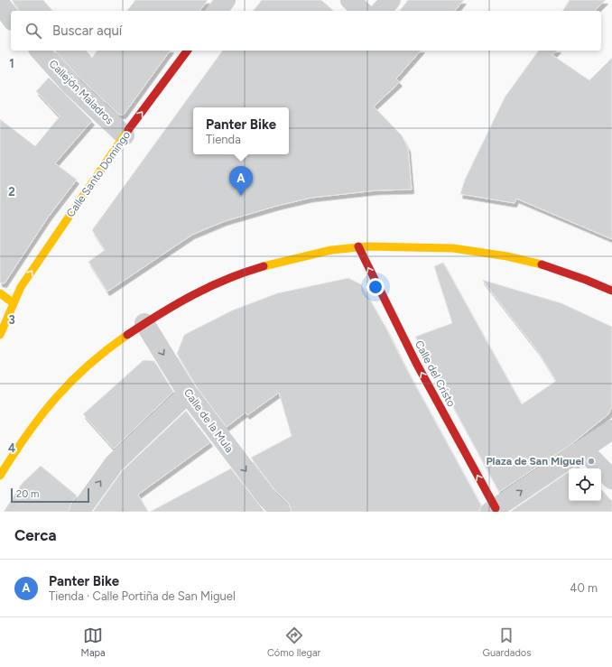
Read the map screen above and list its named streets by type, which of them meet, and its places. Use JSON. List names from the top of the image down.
{
  "streets": {
    "main road": ["Calle Santo Domingo", "Calle del Cristo"],
    "street": ["Callejón Maladros", "Calle de la Mula"]
  },
  "crossings": [
    ["Callejón Maladros", "Calle Santo Domingo"]
  ],
  "one_way": ["Calle Santo Domingo", "Calle del Cristo", "Calle de la Mula"],
  "places": ["Plaza de San Miguel"],
  "scale_bar": "20 m",
  "page": {
    "search": "Buscar aquí",
    "popup": ["Panter Bike", "Tienda"],
    "pins": "A",
    "scale": "20 m",
    "heading": "Cerca",
    "list": [
      {
        "mark": "A",
        "name": "Panter Bike",
        "note": "Tienda · Calle Portiña de San Miguel",
        "value": "40 m"
      }
    ],
    "nav": ["Mapa", "Cómo llegar", "Guardados"]
  },
  "grid": {
    "rows": [
      "1",
      "2",
      "3",
      "4"
    ]
  }
}
